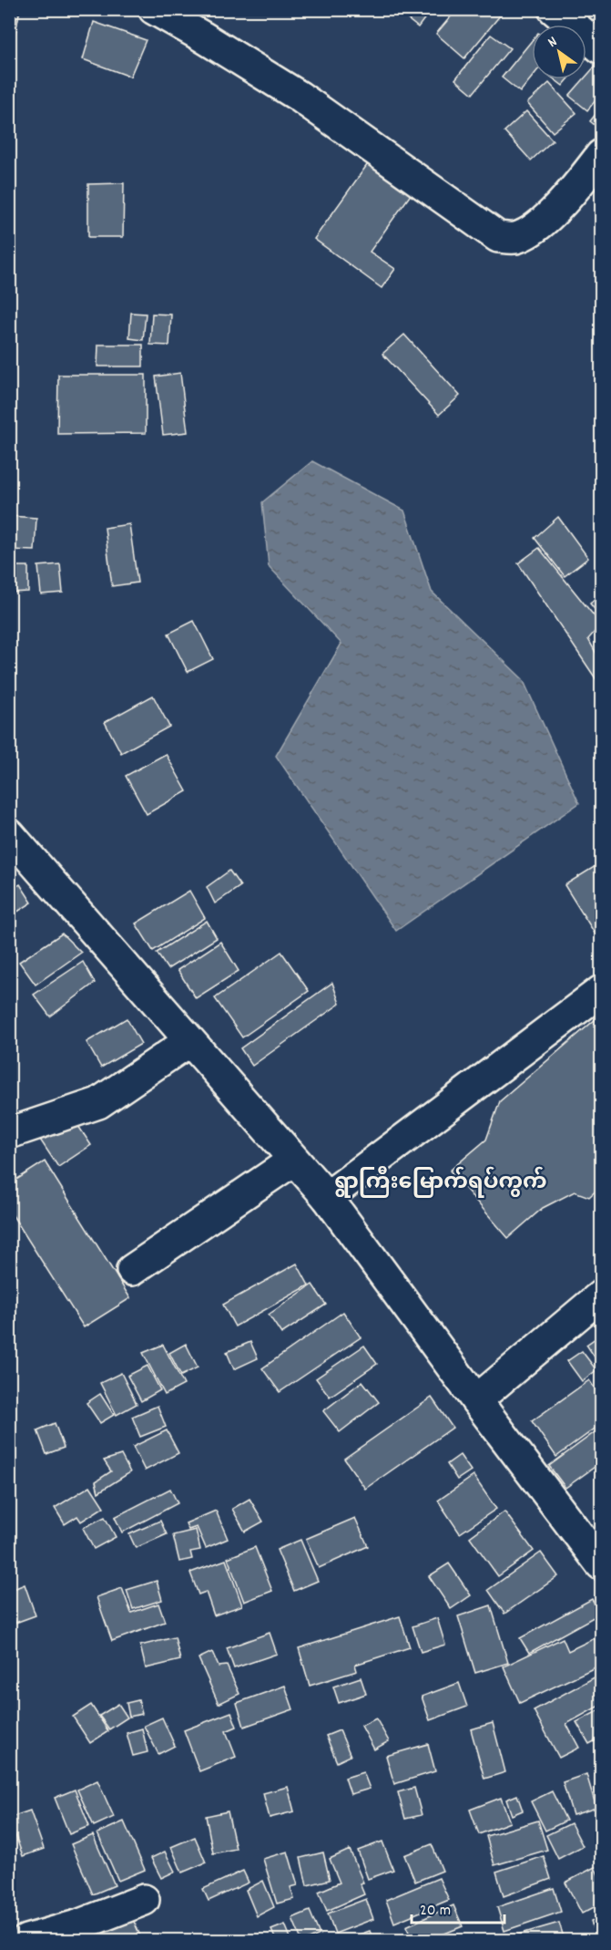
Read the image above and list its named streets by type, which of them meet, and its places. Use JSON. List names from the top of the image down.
{
  "districts": ["ရွာကြီးမြောက်ရပ်ကွက်"],
  "scale_bar": "20 m",
  "north": "top left"
}
